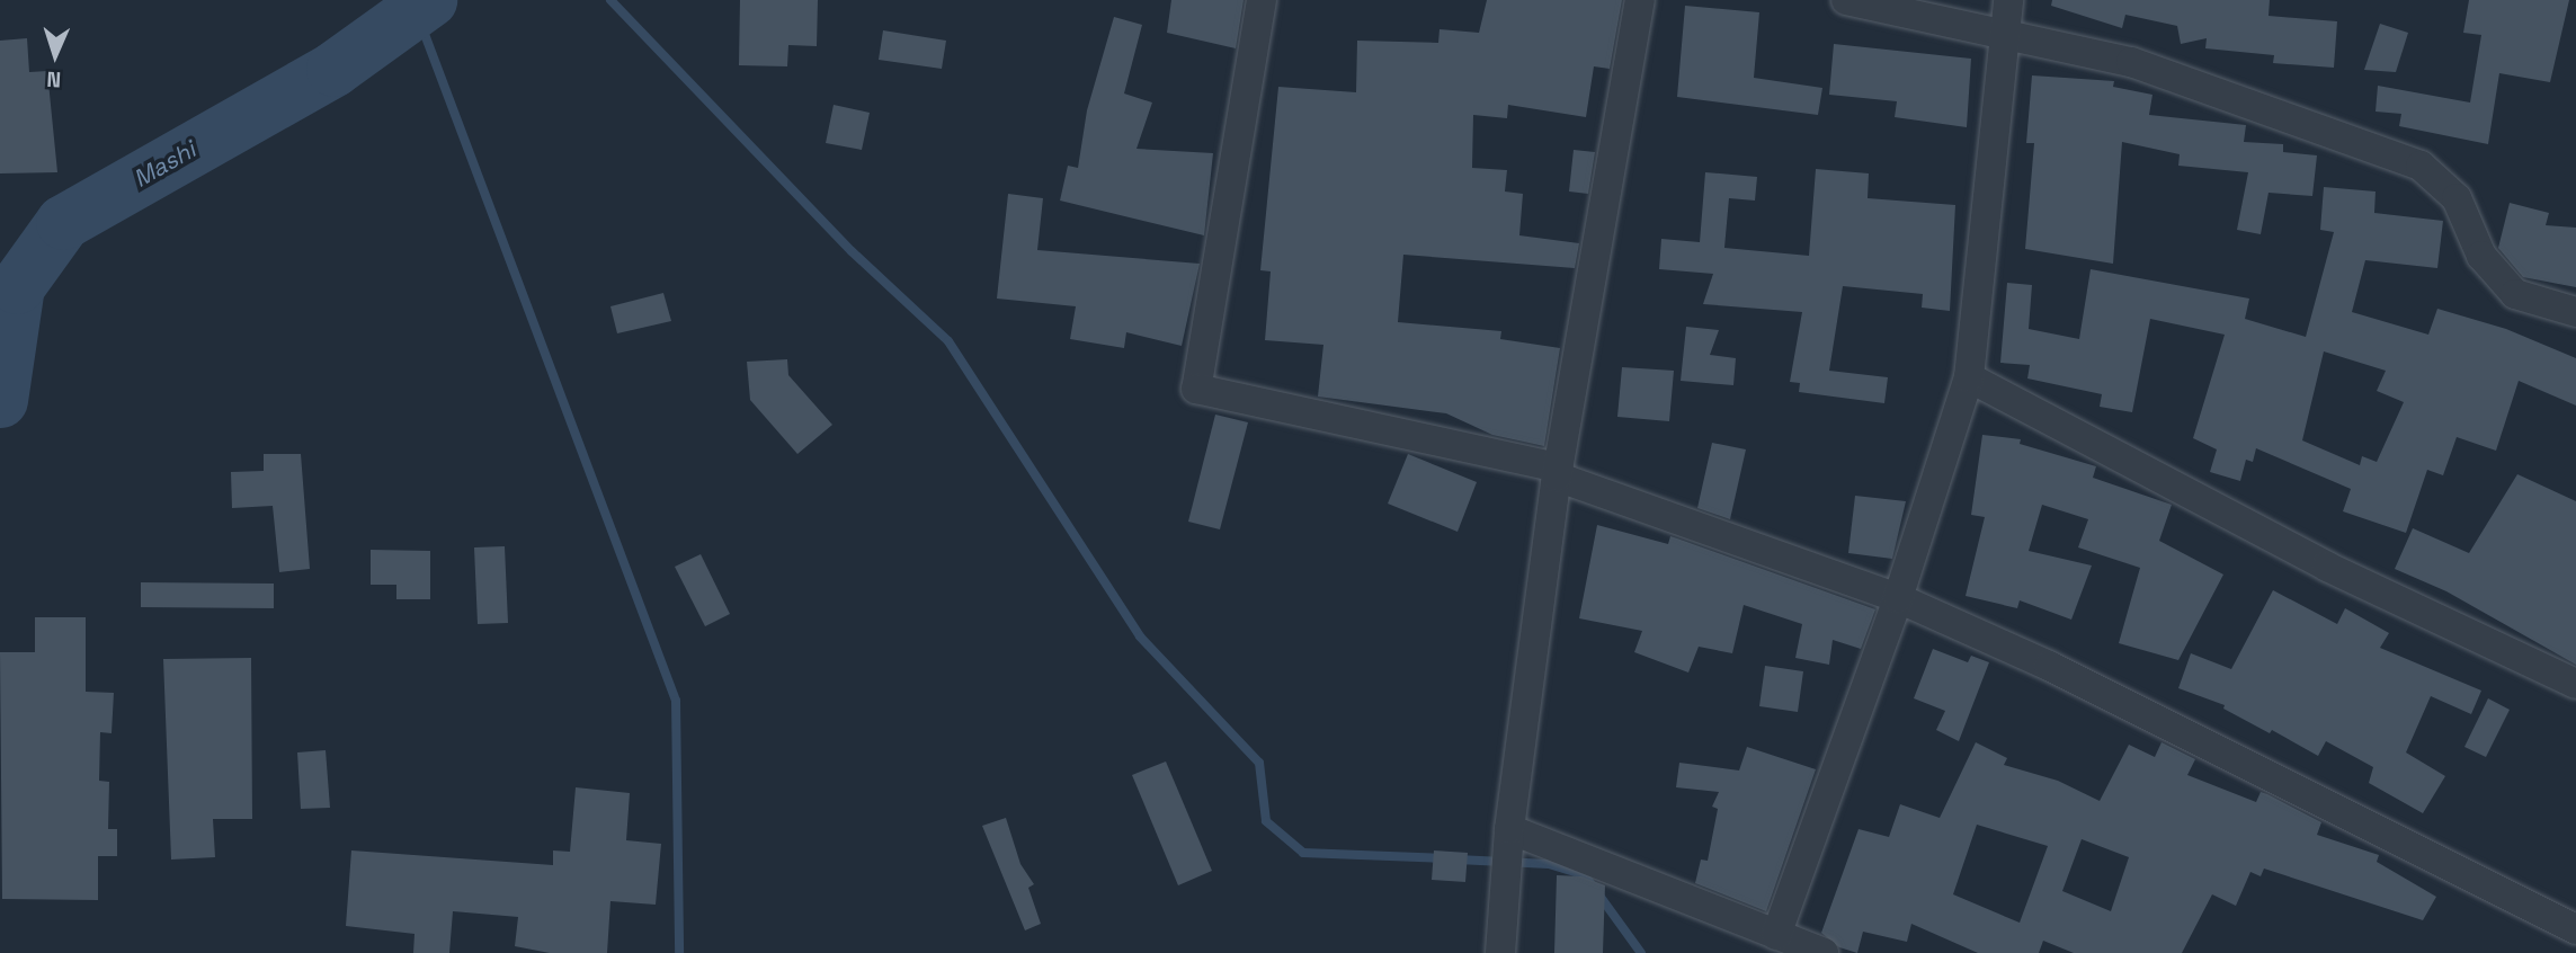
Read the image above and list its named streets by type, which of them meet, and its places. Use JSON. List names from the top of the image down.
{
  "water": ["Mashi"],
  "north": "bottom"
}
